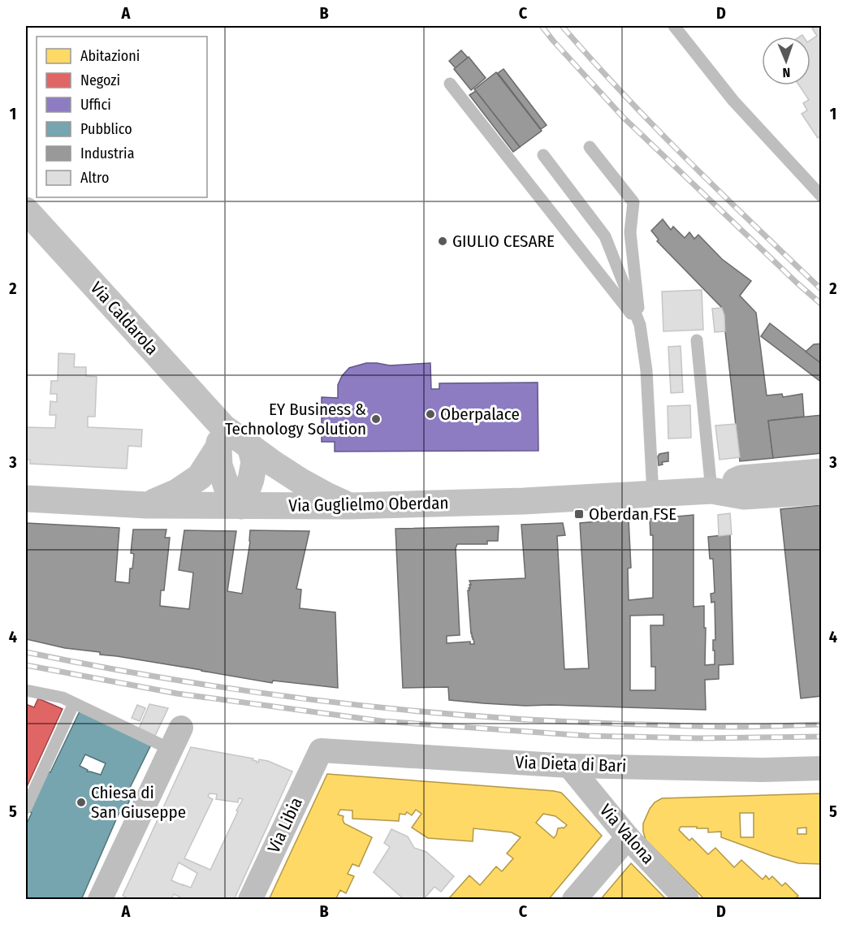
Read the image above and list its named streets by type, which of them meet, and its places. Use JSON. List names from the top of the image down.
{
  "streets": {
    "main road": ["Via Caldarola", "Via Guglielmo Oberdan"],
    "street": ["Via Dieta di Bari", "Via Libia", "Via Valona"]
  },
  "crossings": [
    ["Via Caldarola", "Via Guglielmo Oberdan"],
    ["Via Dieta di Bari", "Via Libia"],
    ["Via Dieta di Bari", "Via Valona"]
  ],
  "places": {
    "other": [
      "GIULIO CESARE",
      "Oberpalace",
      "EY Business & Technology Solution",
      "Chiesa di San Giuseppe"
    ],
    "transit": ["Oberdan FSE"]
  },
  "legend": [
    "Abitazioni",
    "Negozi",
    "Uffici",
    "Pubblico",
    "Industria",
    "Altro"
  ],
  "north": "bottom",
  "grid": {
    "columns": [
      "A",
      "B",
      "C",
      "D"
    ],
    "rows": [
      "1",
      "2",
      "3",
      "4",
      "5"
    ]
  }
}
